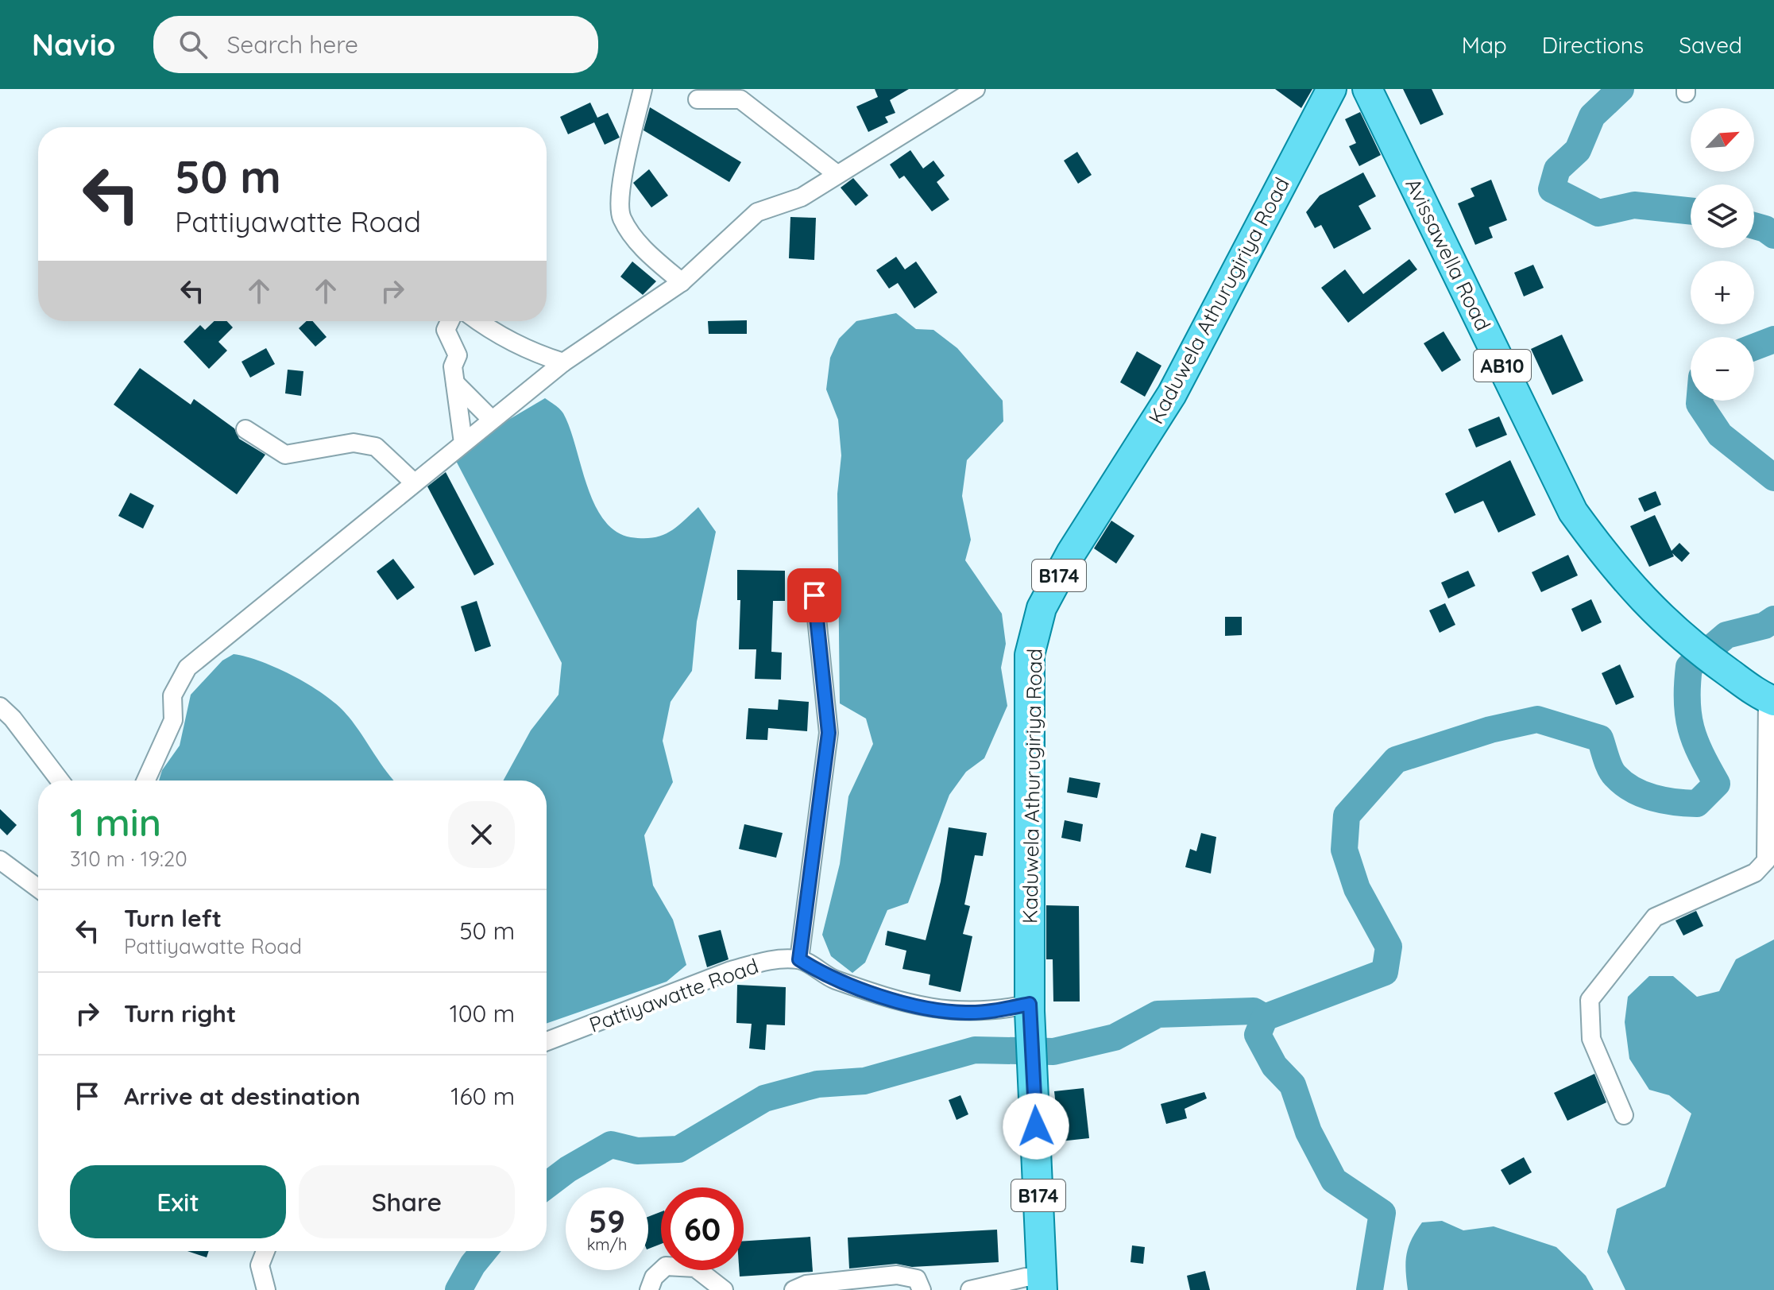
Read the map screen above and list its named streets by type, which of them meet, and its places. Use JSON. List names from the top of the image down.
{
  "streets": {
    "main road": [
      "Avissawella Road",
      "Kaduwela Athurugiriya Road",
      "AB10",
      "B174"
    ],
    "street": ["Pattiyawatte Road"]
  },
  "north": "top right",
  "page": {
    "header": "Navio",
    "search": "Search here",
    "nav": ["Map", "Directions", "Saved"],
    "map_buttons": ["+", "−"],
    "turn": ["50 m", "Pattiyawatte Road"],
    "heading": ["1 min", "310 m · 19:20"],
    "list": [
      {
        "name": "Turn left",
        "note": "Pattiyawatte Road",
        "value": "50 m"
      },
      {
        "name": "Turn right",
        "value": "100 m"
      },
      {
        "name": "Arrive at destination",
        "value": "160 m"
      }
    ],
    "buttons": ["Exit", "Share"],
    "speed": "59 km/h",
    "limit": "60"
  }
}
